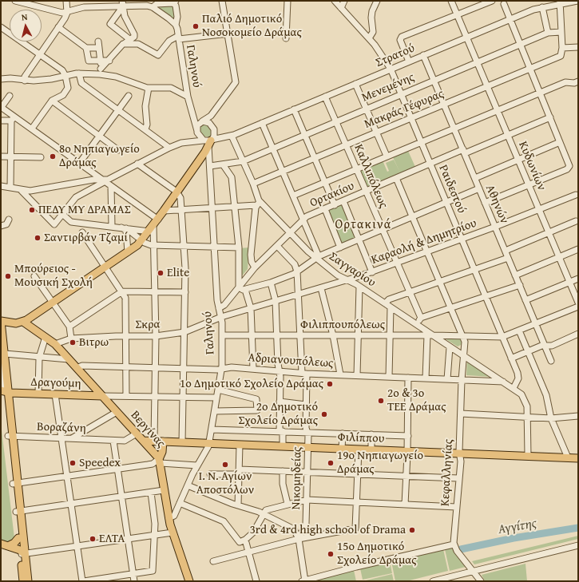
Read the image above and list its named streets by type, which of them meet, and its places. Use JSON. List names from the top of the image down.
{
  "streets": {
    "main road": ["Δραγούμη", "Βεργίνας", "Φιλίππου"],
    "street": [
      "Στρατού",
      "Γαληνού",
      "Μενεμένης",
      "Μακράς Γέφυρας",
      "Κυδωνίων",
      "Καλλιπόλεως",
      "Ραιδεστού",
      "Ορτακίου",
      "Αθηνών",
      "Καραολή & Δημητρίου",
      "Σαγγαρίου",
      "Σκρα",
      "Φιλιππουπόλεως",
      "Αδριανουπόλεως",
      "Βοραζάνη",
      "Κεφαλληνίας",
      "Νικομηδείας"
    ]
  },
  "crossings": [
    ["Στρατού", "Γαληνού"],
    ["Στρατού", "Κυδωνίων"],
    ["Στρατού", "Καλλιπόλεως"],
    ["Στρατού", "Ραιδεστού"],
    ["Στρατού", "Αθηνών"],
    ["Στρατού", "Σαγγαρίου"],
    ["Γαληνού", "Μενεμένης"],
    ["Γαληνού", "Ορτακίου"],
    ["Γαληνού", "Καραολή & Δημητρίου"],
    ["Γαληνού", "Σκρα"],
    ["Γαληνού", "Φιλιππουπόλεως"],
    ["Γαληνού", "Αδριανουπόλεως"],
    ["Γαληνού", "Βεργίνας"],
    ["Γαληνού", "Φιλίππου"],
    ["Μενεμένης", "Κυδωνίων"],
    ["Μενεμένης", "Καλλιπόλεως"],
    ["Μενεμένης", "Ραιδεστού"],
    ["Μενεμένης", "Αθηνών"],
    ["Μενεμένης", "Σαγγαρίου"],
    ["Μακράς Γέφυρας", "Κυδωνίων"],
    ["Μακράς Γέφυρας", "Καλλιπόλεως"],
    ["Μακράς Γέφυρας", "Ραιδεστού"],
    ["Μακράς Γέφυρας", "Αθηνών"],
    ["Μακράς Γέφυρας", "Σαγγαρίου"],
    ["Κυδωνίων", "Ορτακίου"],
    ["Κυδωνίων", "Καραολή & Δημητρίου"],
    ["Καλλιπόλεως", "Ορτακίου"],
    ["Καλλιπόλεως", "Καραολή & Δημητρίου"],
    ["Ραιδεστού", "Ορτακίου"],
    ["Ραιδεστού", "Καραολή & Δημητρίου"],
    ["Ραιδεστού", "Σαγγαρίου"],
    ["Ραιδεστού", "Φιλιππουπόλεως"],
    ["Ορτακίου", "Αθηνών"],
    ["Ορτακίου", "Σαγγαρίου"],
    ["Ορτακίου", "Νικομηδείας"],
    ["Αθηνών", "Καραολή & Δημητρίου"],
    ["Καραολή & Δημητρίου", "Σαγγαρίου"],
    ["Καραολή & Δημητρίου", "Σκρα"],
    ["Καραολή & Δημητρίου", "Νικομηδείας"],
    ["Σαγγαρίου", "Φιλιππουπόλεως"],
    ["Σαγγαρίου", "Αδριανουπόλεως"],
    ["Σαγγαρίου", "Φιλίππου"],
    ["Σαγγαρίου", "Κεφαλληνίας"],
    ["Σκρα", "Βεργίνας"],
    ["Φιλιππουπόλεως", "Κεφαλληνίας"],
    ["Φιλιππουπόλεως", "Νικομηδείας"],
    ["Αδριανουπόλεως", "Βεργίνας"],
    ["Αδριανουπόλεως", "Κεφαλληνίας"],
    ["Αδριανουπόλεως", "Νικομηδείας"],
    ["Δραγούμη", "Βεργίνας"],
    ["Βοραζάνη", "Βεργίνας"],
    ["Βεργίνας", "Φιλίππου"],
    ["Φιλίππου", "Κεφαλληνίας"],
    ["Φιλίππου", "Νικομηδείας"]
  ],
  "districts": ["Ορτακινά"],
  "water": ["Αγγίτης"],
  "places": [
    "Παλιό Δημοτικό Νοσοκομείο Δράμας",
    "8ο Νηπιαγωγείο Δράμας",
    "ΠΕΔΥ ΜΥ ΔΡΑΜΑΣ",
    "Σαντιρβάν Τζαμί",
    "Elite",
    "Μπούρειος - Μουσική Σχολή",
    "Βιτρω",
    "1ο Δημοτικό Σχολείο Δράμας",
    "2ο & 3ο ΤΕΕ Δράμας",
    "2ο Δημοτικό Σχολείο Δράμας",
    "Speedex",
    "19ο Νηπιαγωγείο Δράμας",
    "Ι. Ν. Αγίων Αποστόλων",
    "3rd & 4rd high school of Drama",
    "ΕΛΤΑ",
    "15ο Δημοτικό Σχολείο Δράμας"
  ],
  "north": "top"
}
